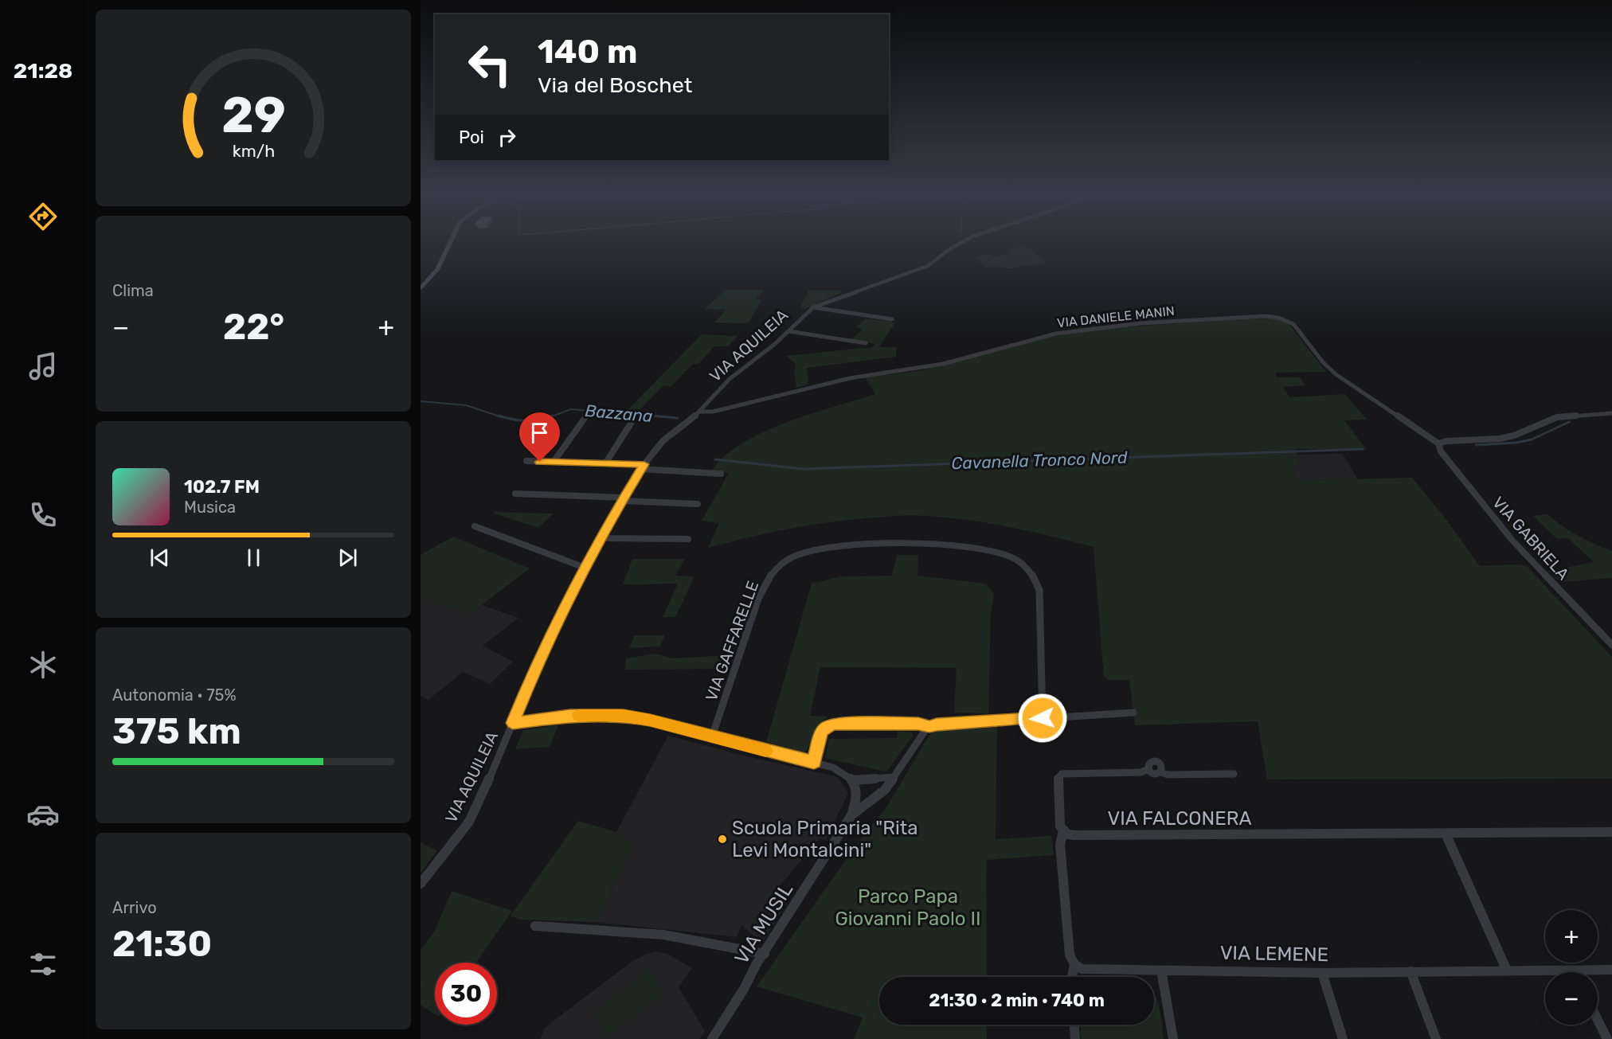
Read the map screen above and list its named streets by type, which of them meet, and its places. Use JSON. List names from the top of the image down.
{
  "streets": {
    "street": [
      "VIA DANIELE MANIN",
      "VIA AQUILEIA",
      "VIA GABRIELA",
      "VIA GAFFARELLE",
      "VIA FALCONERA",
      "VIA MUSIL",
      "VIA LEMENE"
    ]
  },
  "crossings": [
    ["VIA DANIELE MANIN", "VIA AQUILEIA"],
    ["VIA DANIELE MANIN", "VIA GABRIELA"]
  ],
  "water": ["Bazzana", "Cavanella Tronco Nord"],
  "parks": ["Parco Papa Giovanni Paolo II"],
  "places": ["Scuola Primaria \"Rita Levi Montalcini\""],
  "page": {
    "tabs": "21:28",
    "turn": ["140 m", "Via del Boschet"],
    "then": "Poi",
    "tile": [
      "Clima",
      ["Autonomia · 75%", "375 km"],
      ["Arrivo", "21:30"]
    ],
    "heat": ["−", "22°", "+"],
    "song": ["102.7 FM", "Musica"],
    "map_buttons": ["+", "−"],
    "limit": "30",
    "trip": "21:30 · 2 min · 740 m",
    "gauge": ["29", "km/h"]
  }
}
